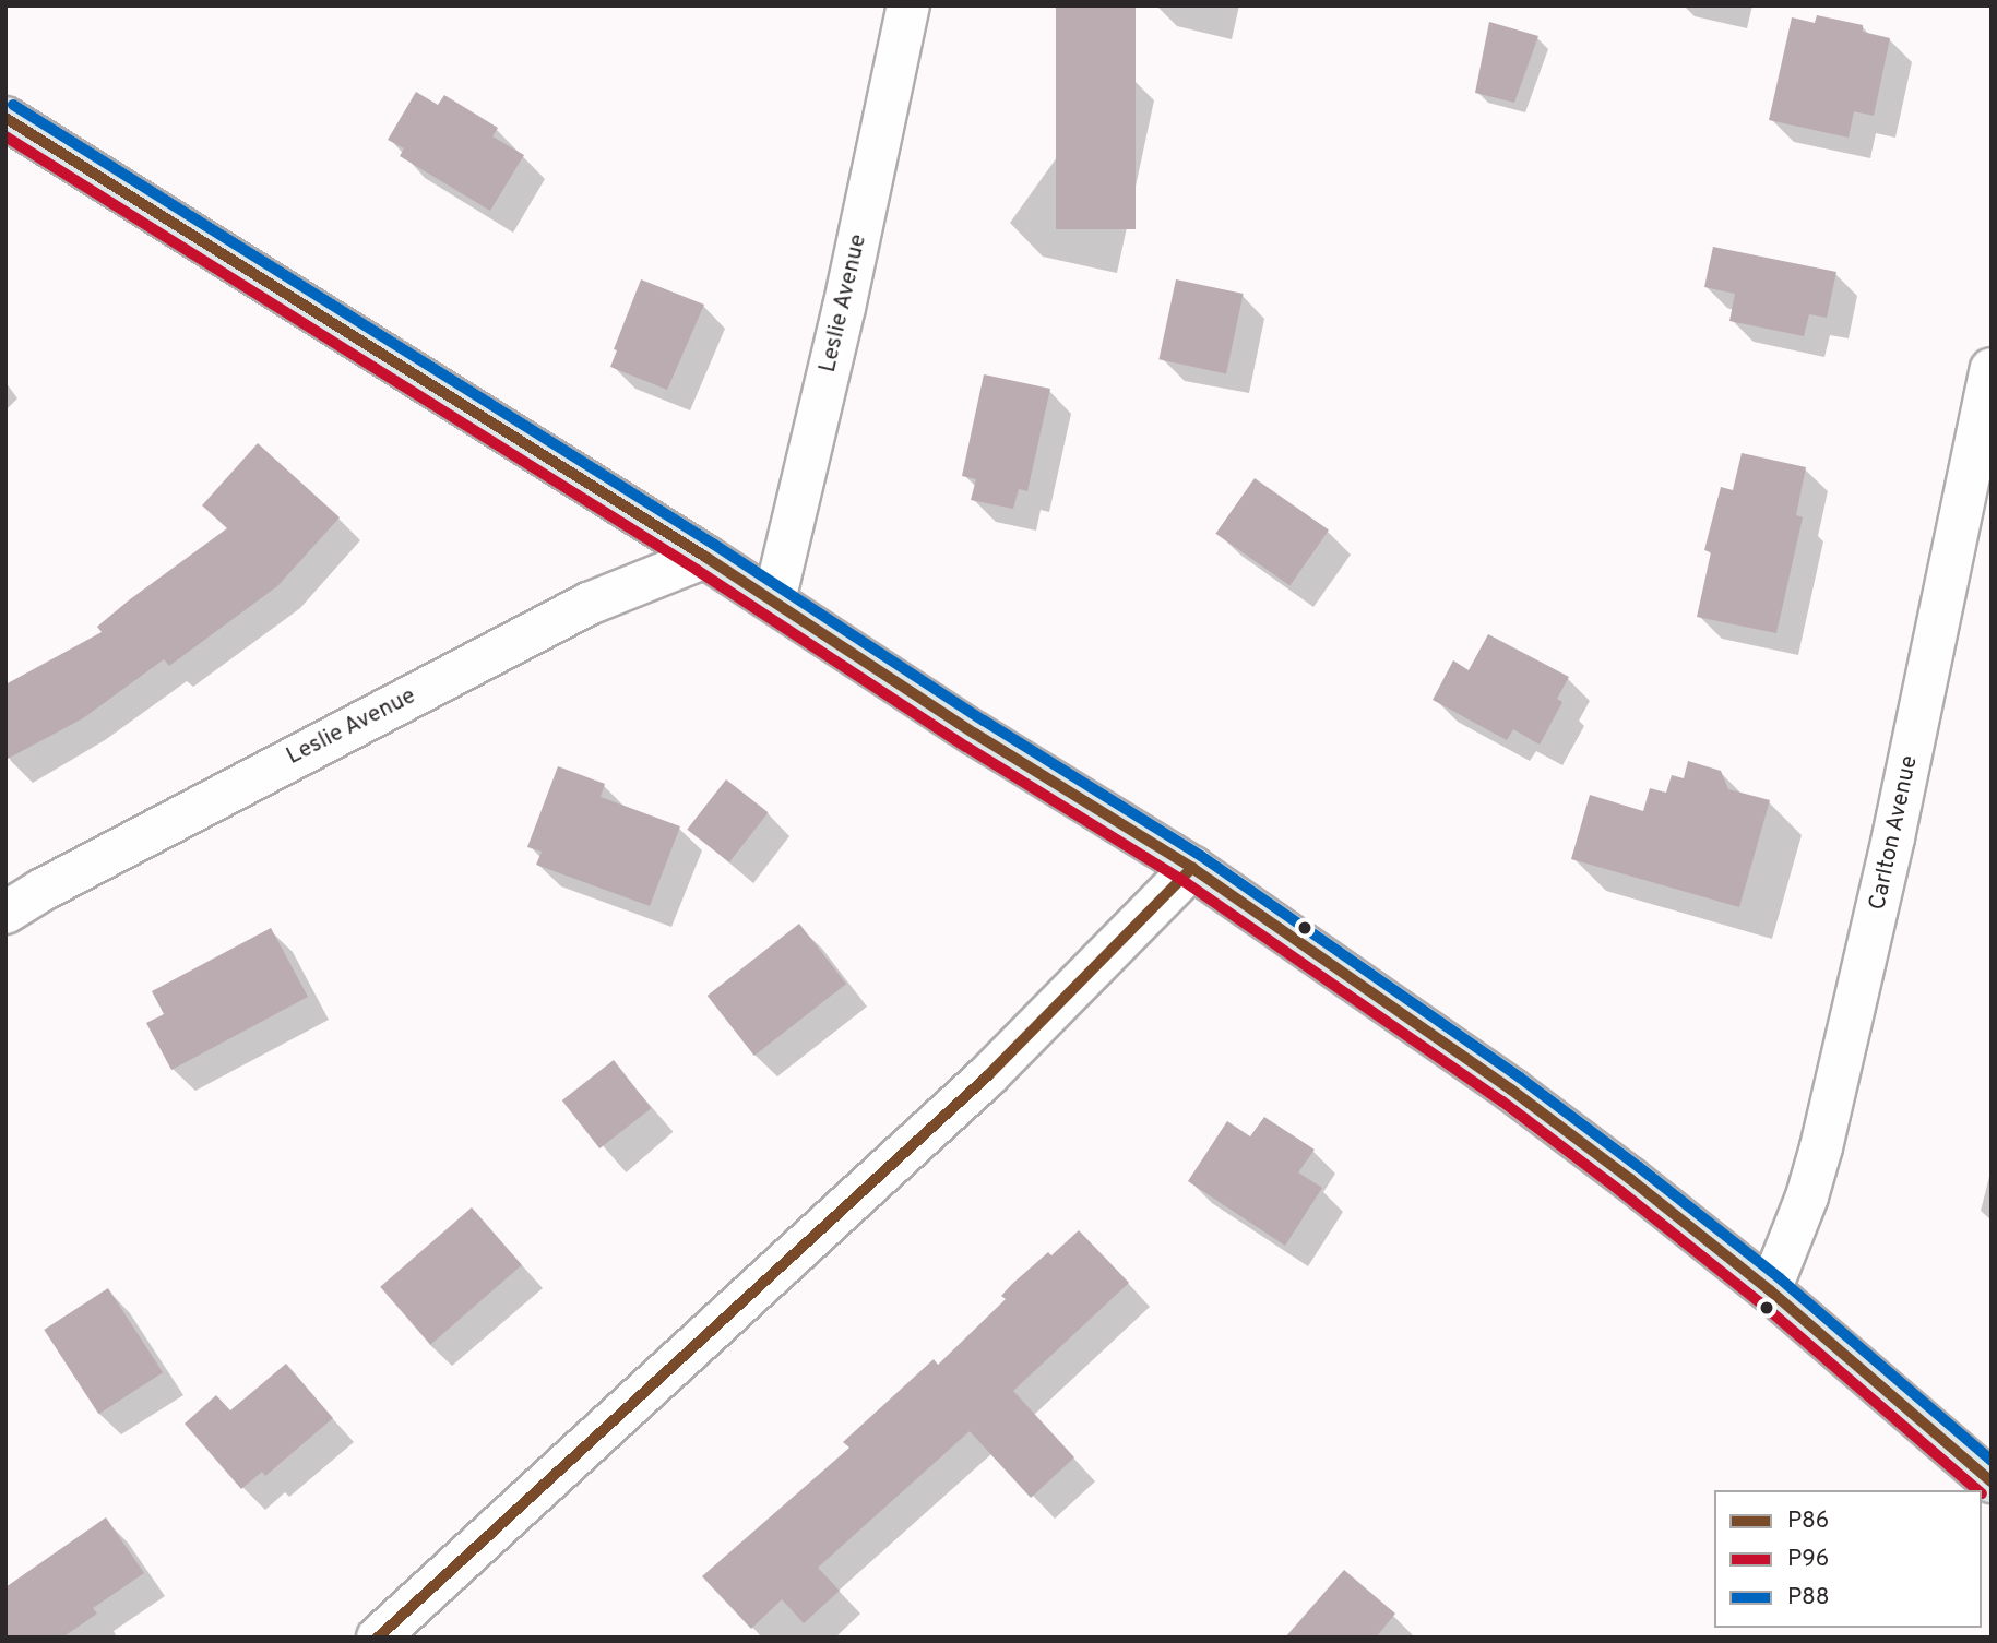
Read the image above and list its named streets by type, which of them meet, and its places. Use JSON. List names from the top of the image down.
{
  "streets": {
    "street": ["Leslie Avenue", "Carlton Avenue"]
  },
  "lines": ["transit line P88", "transit line P86", "transit line P96"],
  "legend": ["P86", "P96", "P88"]
}
